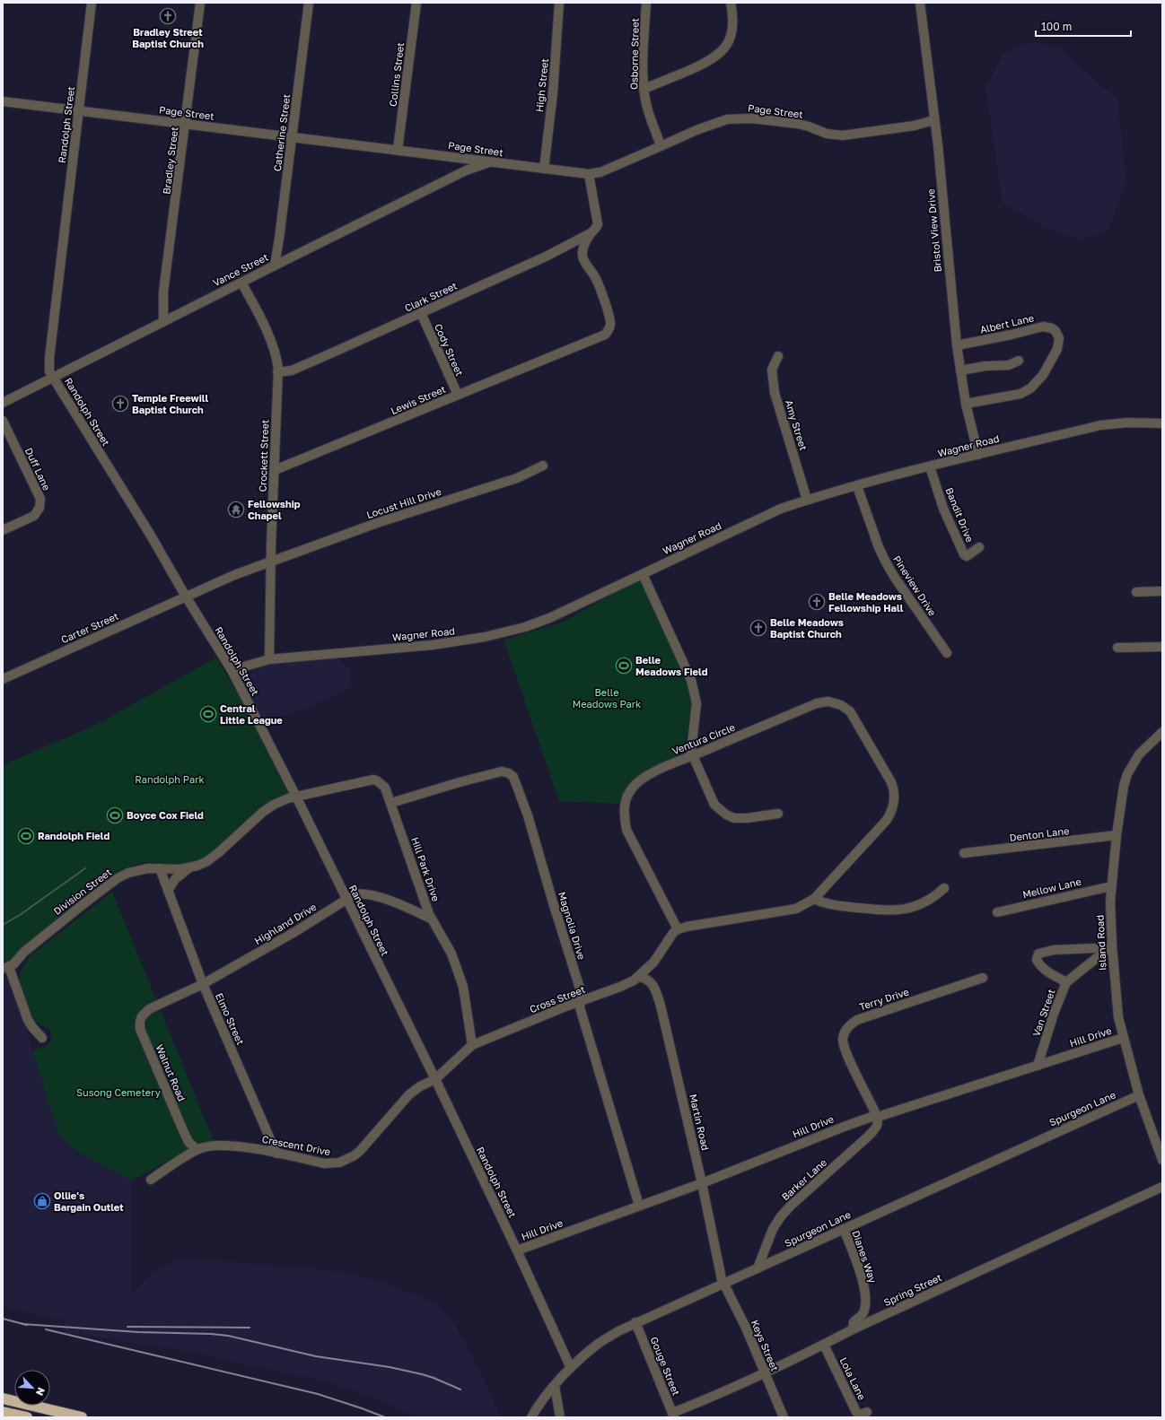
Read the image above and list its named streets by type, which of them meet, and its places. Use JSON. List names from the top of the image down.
{
  "streets": {
    "street": [
      "Osborne Street",
      "Collins Street",
      "High Street",
      "Page Street",
      "Randolph Street",
      "Catherine Street",
      "Bradley Street",
      "Bristol View Drive",
      "Vance Street",
      "Clark Street",
      "Albert Lane",
      "Cody Street",
      "Lewis Street",
      "Amy Street",
      "Wagner Road",
      "Crockett Street",
      "Duff Lane",
      "Locust Hill Drive",
      "Bandit Drive",
      "Pineview Drive",
      "Carter Street",
      "Ventura Circle",
      "Denton Lane",
      "Hill Park Drive",
      "Mellow Lane",
      "Division Street",
      "Highland Drive",
      "Magnolia Drive",
      "Island Road",
      "Cross Street",
      "Terry Drive",
      "Van Street",
      "Elmo Street",
      "Hill Drive",
      "Walnut Road",
      "Spurgeon Lane",
      "Martin Road",
      "Crescent Drive",
      "Barker Lane",
      "Dianes Way",
      "Spring Street",
      "Keys Street",
      "Gouge Street",
      "Lola Lane"
    ]
  },
  "crossings": [
    ["Osborne Street", "Page Street"],
    ["Collins Street", "Page Street"],
    ["High Street", "Page Street"],
    ["Page Street", "Randolph Street"],
    ["Page Street", "Catherine Street"],
    ["Page Street", "Bradley Street"],
    ["Page Street", "Bristol View Drive"],
    ["Page Street", "Vance Street"],
    ["Page Street", "Lewis Street"],
    ["Randolph Street", "Vance Street"],
    ["Randolph Street", "Wagner Road"],
    ["Randolph Street", "Locust Hill Drive"],
    ["Randolph Street", "Carter Street"],
    ["Randolph Street", "Hill Park Drive"],
    ["Randolph Street", "Division Street"],
    ["Randolph Street", "Highland Drive"],
    ["Randolph Street", "Cross Street"],
    ["Randolph Street", "Hill Drive"],
    ["Randolph Street", "Spurgeon Lane"],
    ["Randolph Street", "Crescent Drive"],
    ["Catherine Street", "Vance Street"],
    ["Bradley Street", "Vance Street"],
    ["Bristol View Drive", "Albert Lane"],
    ["Bristol View Drive", "Wagner Road"],
    ["Vance Street", "Crockett Street"],
    ["Clark Street", "Cody Street"],
    ["Clark Street", "Lewis Street"],
    ["Clark Street", "Crockett Street"],
    ["Cody Street", "Lewis Street"],
    ["Lewis Street", "Crockett Street"],
    ["Amy Street", "Wagner Road"],
    ["Wagner Road", "Crockett Street"],
    ["Wagner Road", "Bandit Drive"],
    ["Wagner Road", "Pineview Drive"],
    ["Crockett Street", "Locust Hill Drive"],
    ["Locust Hill Drive", "Carter Street"],
    ["Ventura Circle", "Cross Street"],
    ["Denton Lane", "Island Road"],
    ["Hill Park Drive", "Division Street"],
    ["Hill Park Drive", "Highland Drive"],
    ["Hill Park Drive", "Magnolia Drive"],
    ["Hill Park Drive", "Cross Street"],
    ["Mellow Lane", "Island Road"],
    ["Division Street", "Elmo Street"],
    ["Highland Drive", "Elmo Street"],
    ["Highland Drive", "Walnut Road"],
    ["Magnolia Drive", "Cross Street"],
    ["Magnolia Drive", "Hill Drive"],
    ["Island Road", "Van Street"],
    ["Island Road", "Hill Drive"],
    ["Island Road", "Spurgeon Lane"],
    ["Cross Street", "Martin Road"],
    ["Cross Street", "Crescent Drive"],
    ["Terry Drive", "Hill Drive"],
    ["Terry Drive", "Barker Lane"],
    ["Van Street", "Hill Drive"],
    ["Elmo Street", "Crescent Drive"],
    ["Hill Drive", "Martin Road"],
    ["Hill Drive", "Barker Lane"],
    ["Walnut Road", "Crescent Drive"],
    ["Spurgeon Lane", "Martin Road"],
    ["Spurgeon Lane", "Barker Lane"],
    ["Spurgeon Lane", "Dianes Way"],
    ["Spurgeon Lane", "Keys Street"],
    ["Spurgeon Lane", "Gouge Street"],
    ["Martin Road", "Keys Street"],
    ["Dianes Way", "Spring Street"],
    ["Spring Street", "Keys Street"],
    ["Spring Street", "Gouge Street"],
    ["Spring Street", "Lola Lane"]
  ],
  "parks": ["Belle Meadows Park", "Randolph Park", "Susong Cemetery"],
  "places": {
    "church": [
      "Bradley Street Baptist Church",
      "Temple Freewill Baptist Church",
      "Belle Meadows Fellowship Hall",
      "Belle Meadows Baptist Church"
    ],
    "temple": ["Fellowship Chapel"],
    "sports": [
      "Belle Meadows Field",
      "Central Little League",
      "Boyce Cox Field",
      "Randolph Field"
    ],
    "shop": ["Ollie's Bargain Outlet"]
  },
  "scale_bar": "100 m",
  "north": "bottom right"
}
